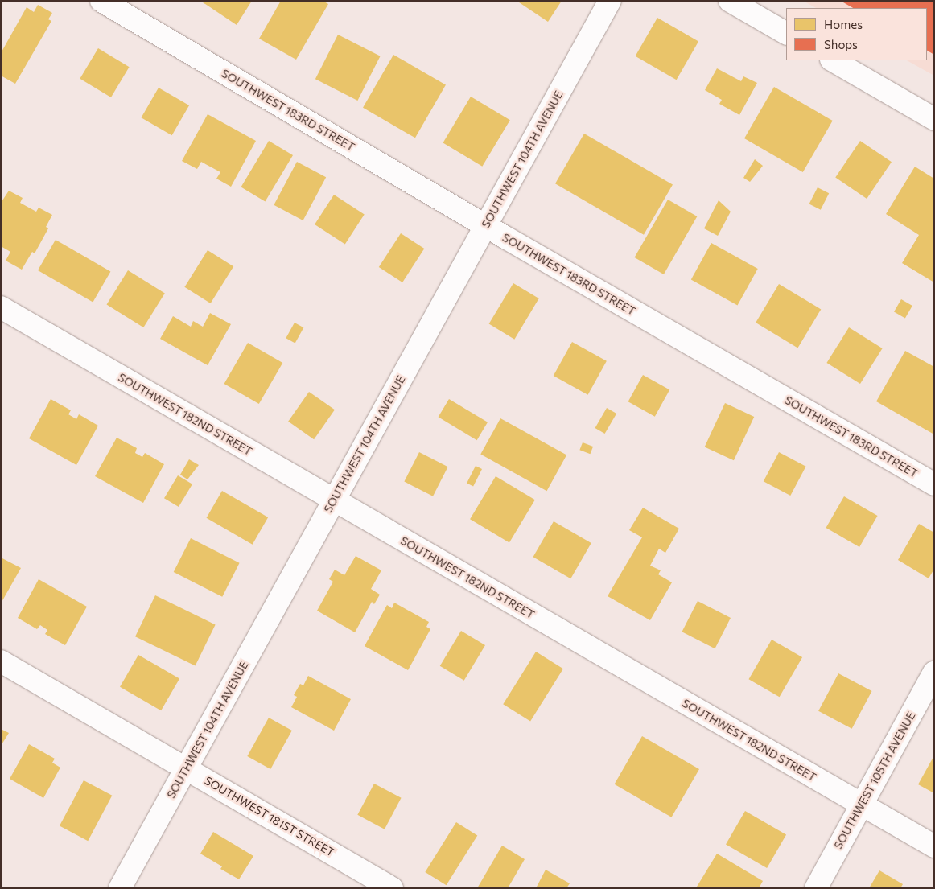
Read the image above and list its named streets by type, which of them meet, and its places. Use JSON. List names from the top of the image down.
{
  "streets": {
    "street": [
      "SOUTHWEST 183RD STREET",
      "SOUTHWEST 104TH AVENUE",
      "SOUTHWEST 182ND STREET",
      "SOUTHWEST 105TH AVENUE",
      "SOUTHWEST 181ST STREET"
    ]
  },
  "crossings": [
    ["SOUTHWEST 183RD STREET", "SOUTHWEST 104TH AVENUE"],
    ["SOUTHWEST 104TH AVENUE", "SOUTHWEST 182ND STREET"],
    ["SOUTHWEST 104TH AVENUE", "SOUTHWEST 181ST STREET"],
    ["SOUTHWEST 182ND STREET", "SOUTHWEST 105TH AVENUE"]
  ],
  "legend": ["Homes", "Shops"]
}
